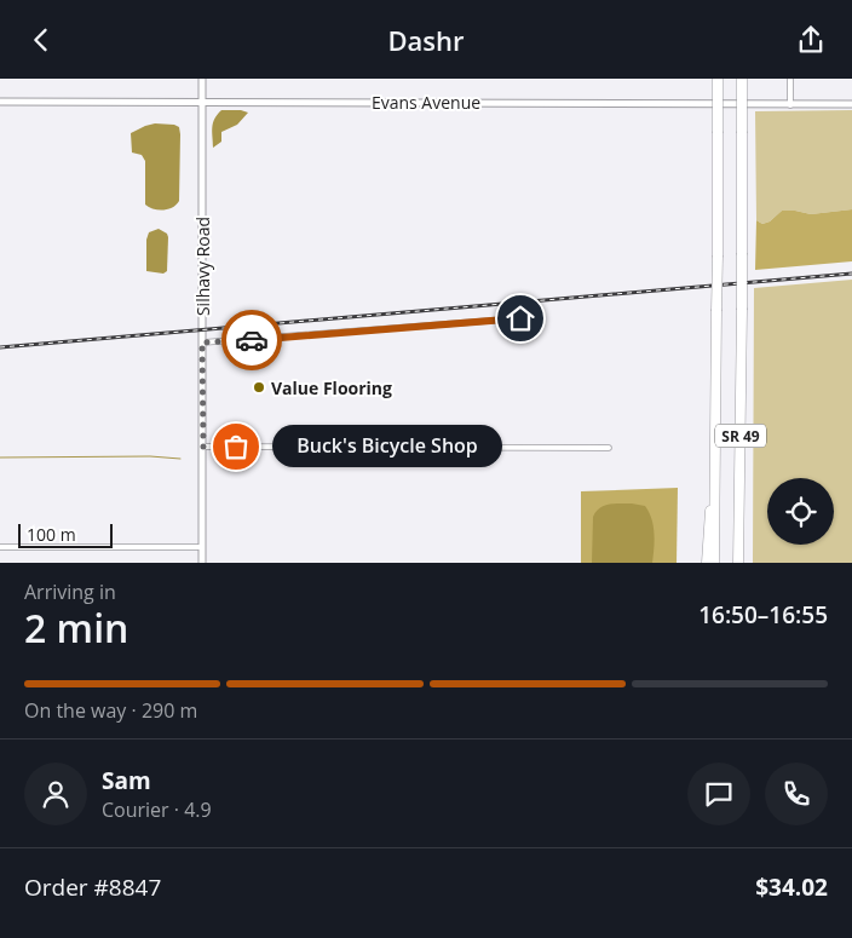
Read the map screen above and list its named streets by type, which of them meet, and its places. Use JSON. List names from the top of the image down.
{
  "streets": {
    "highway": ["SR 49"],
    "street": ["Evans Avenue", "Silhavy Road"]
  },
  "crossings": [
    ["Evans Avenue", "Silhavy Road"]
  ],
  "places": ["Value Flooring", "Buck's Bicycle Shop"],
  "scale_bar": "100 m",
  "page": {
    "header": "Dashr",
    "bubble": "Buck's Bicycle Shop",
    "scale": "100 m",
    "heading": ["2 min", "Arriving in", "16:50–16:55"],
    "panel": [
      "Sam",
      "Courier · 4.9",
      "Order #8847",
      "$34.02"
    ],
    "bar": "On the way · 290 m"
  }
}
